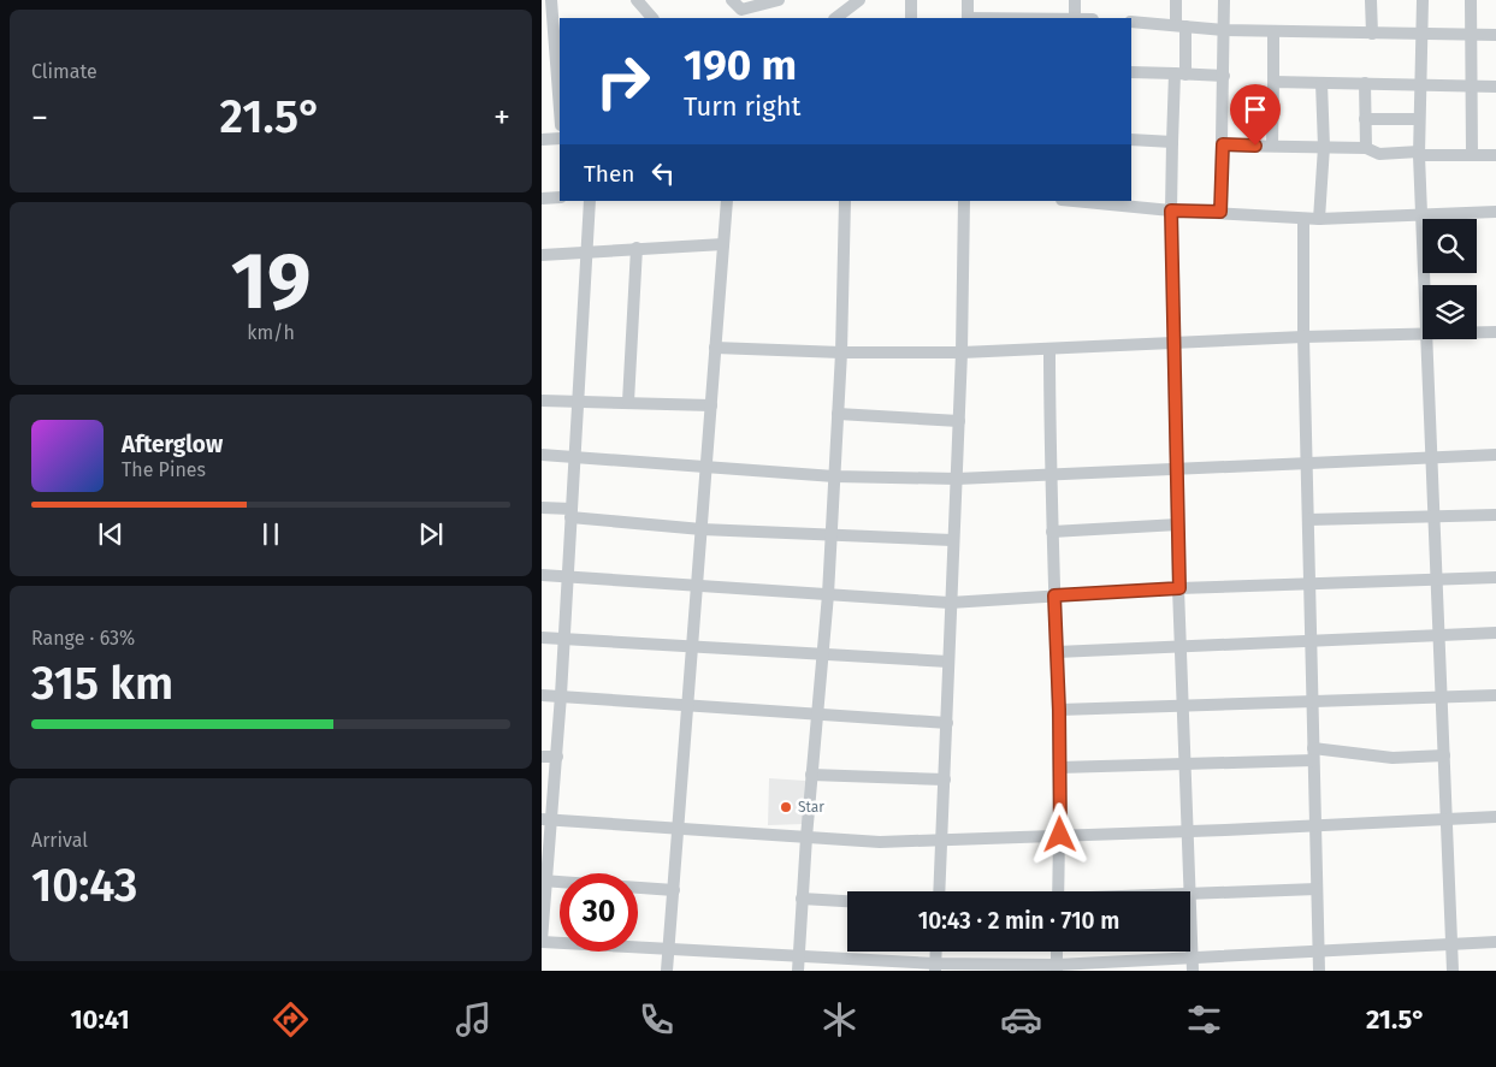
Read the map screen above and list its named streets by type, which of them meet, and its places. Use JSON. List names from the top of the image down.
{
  "places": ["Star"],
  "page": {
    "tile": [
      "Climate",
      ["19", "km/h"],
      ["Range · 63%", "315 km"],
      ["Arrival", "10:43"]
    ],
    "turn": ["190 m", "Turn right"],
    "heat": ["−", "21.5°", "+"],
    "then": "Then",
    "song": ["Afterglow", "The Pines"],
    "limit": "30",
    "trip": "10:43 · 2 min · 710 m",
    "tabs": ["10:41", "21.5°"]
  }
}
